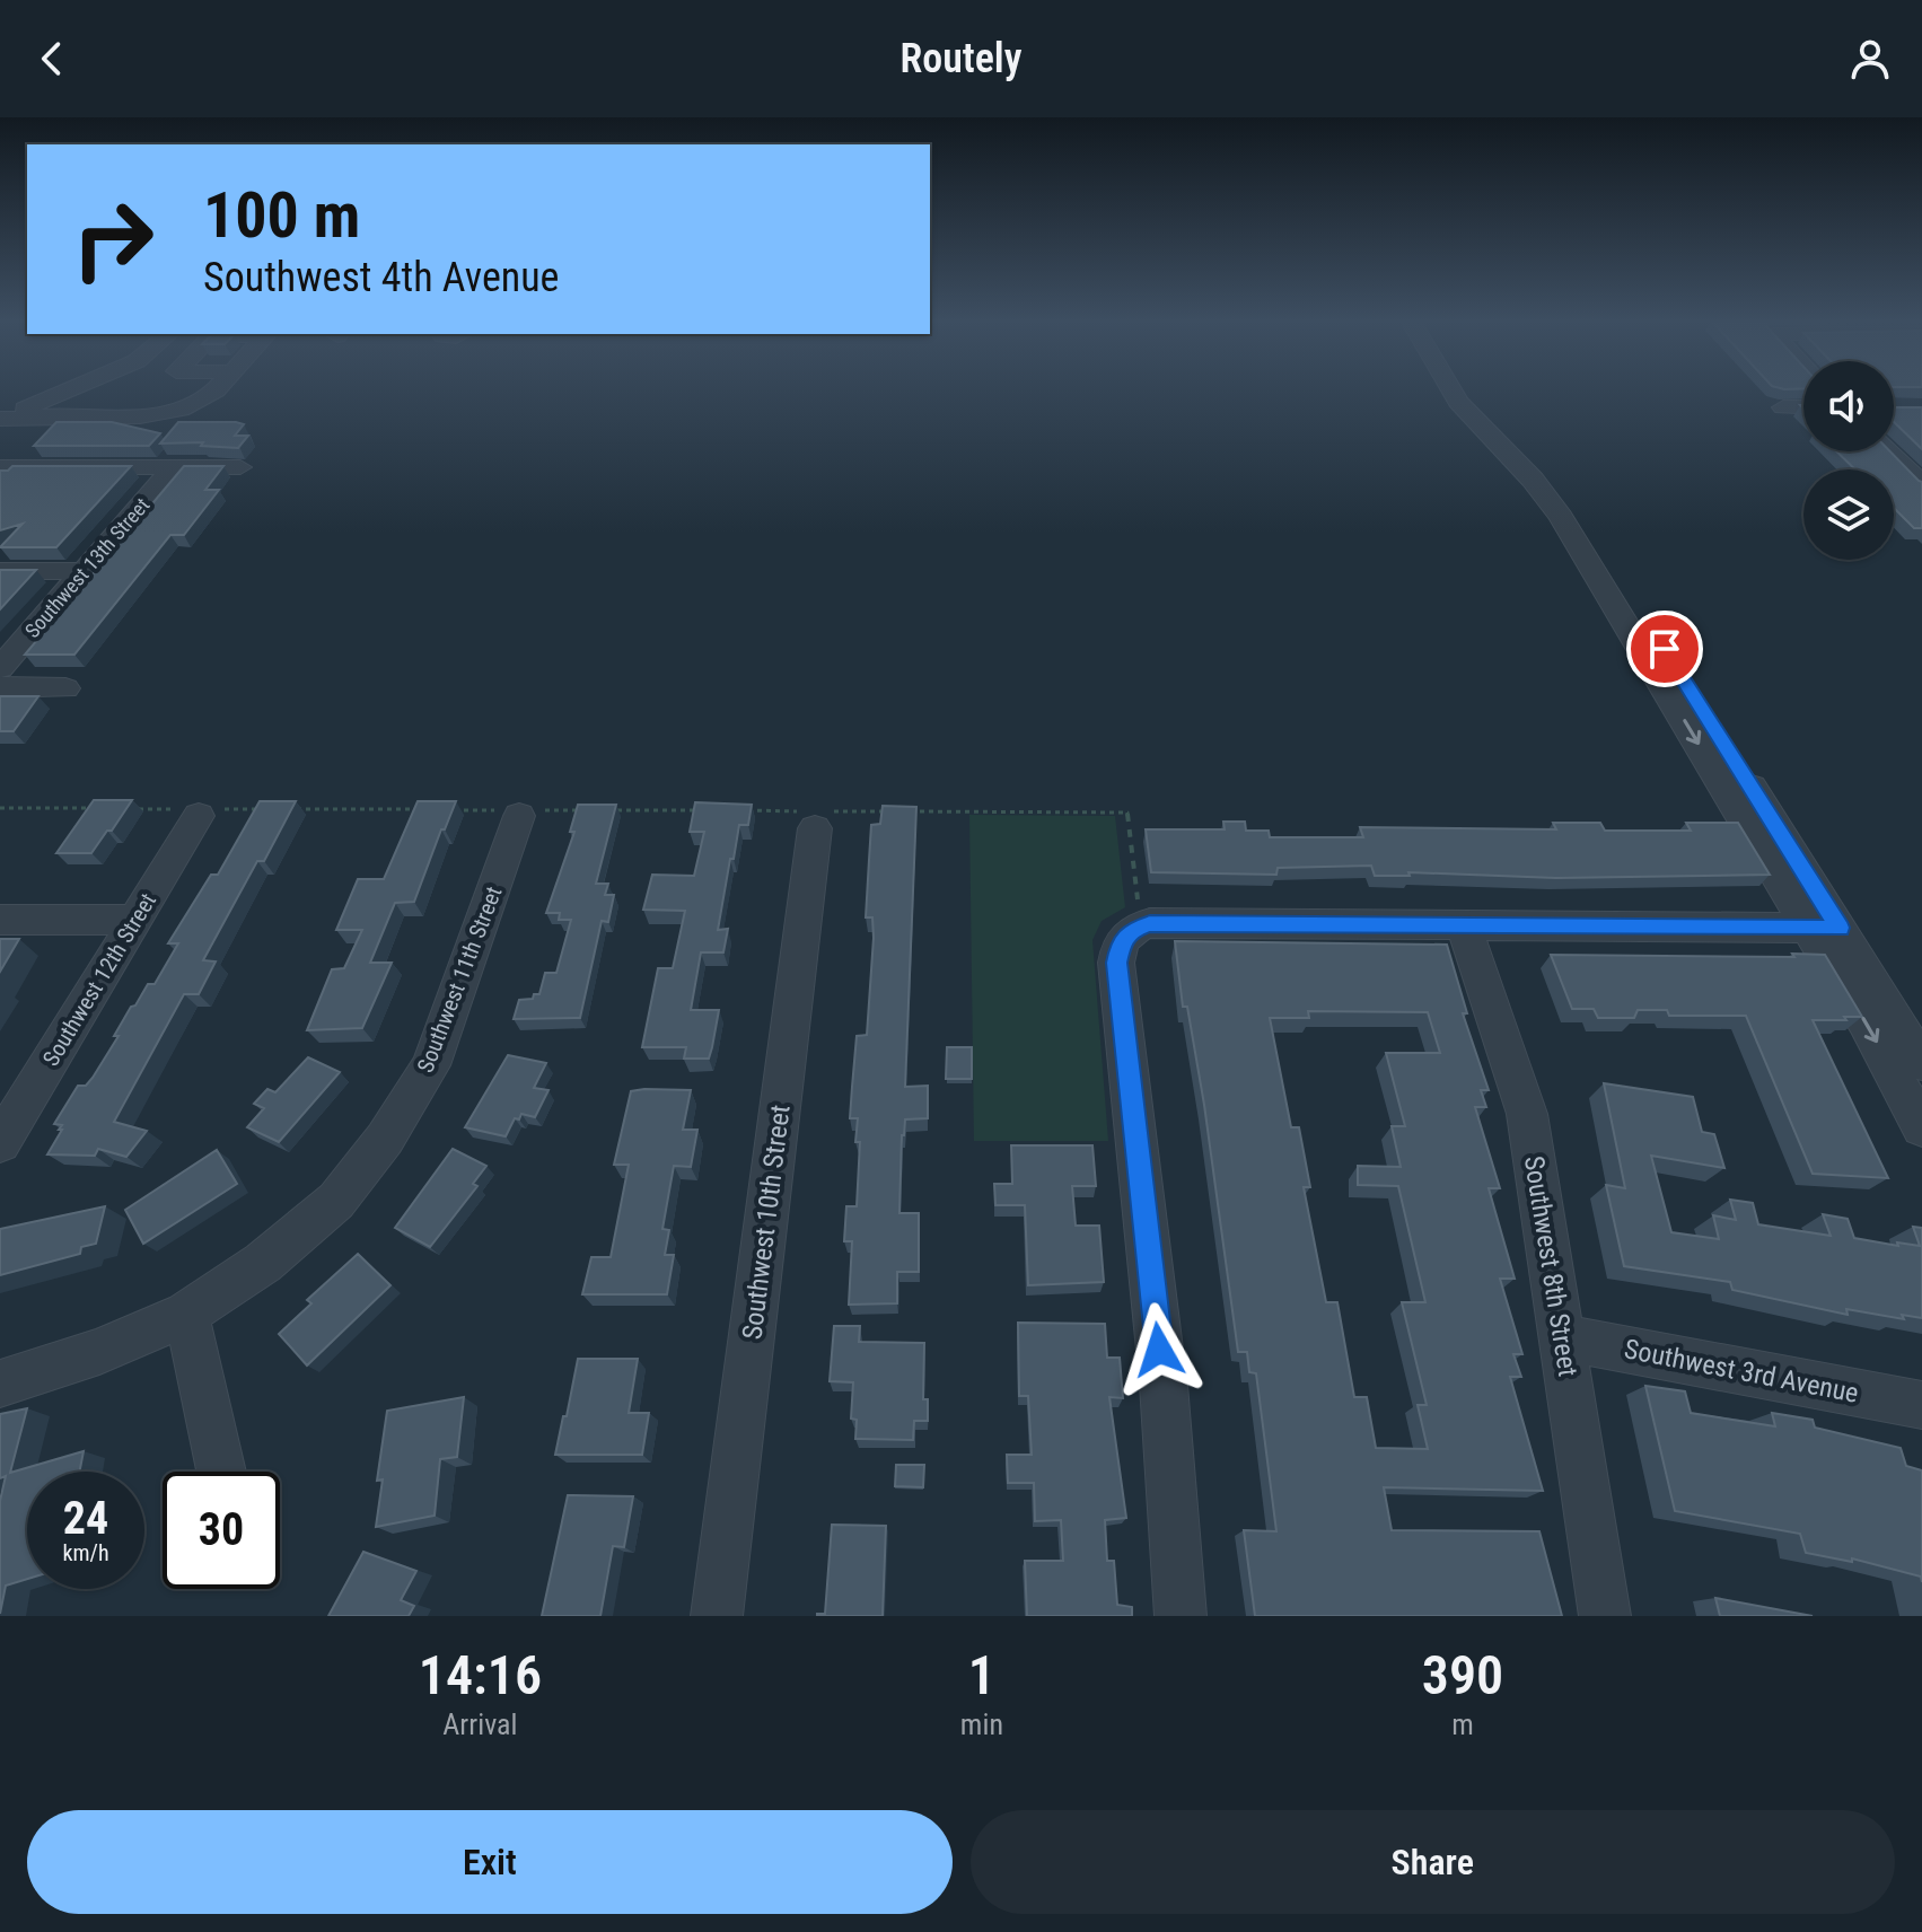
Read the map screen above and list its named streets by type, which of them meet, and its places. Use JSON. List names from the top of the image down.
{
  "streets": {
    "street": [
      "Southwest 13th Street",
      "Southwest 12th Street",
      "Southwest 11th Street",
      "Southwest 10th Street",
      "Southwest 8th Street",
      "Southwest 3rd Avenue"
    ]
  },
  "crossings": [
    ["Southwest 8th Street", "Southwest 3rd Avenue"]
  ],
  "page": {
    "header": "Routely",
    "turn": ["100 m", "Southwest 4th Avenue"],
    "speed": "24 km/h",
    "limit": "30",
    "eta": [
      "14:16",
      "Arrival",
      "1",
      "min",
      "390",
      "m"
    ],
    "buttons": ["Exit", "Share"]
  }
}
